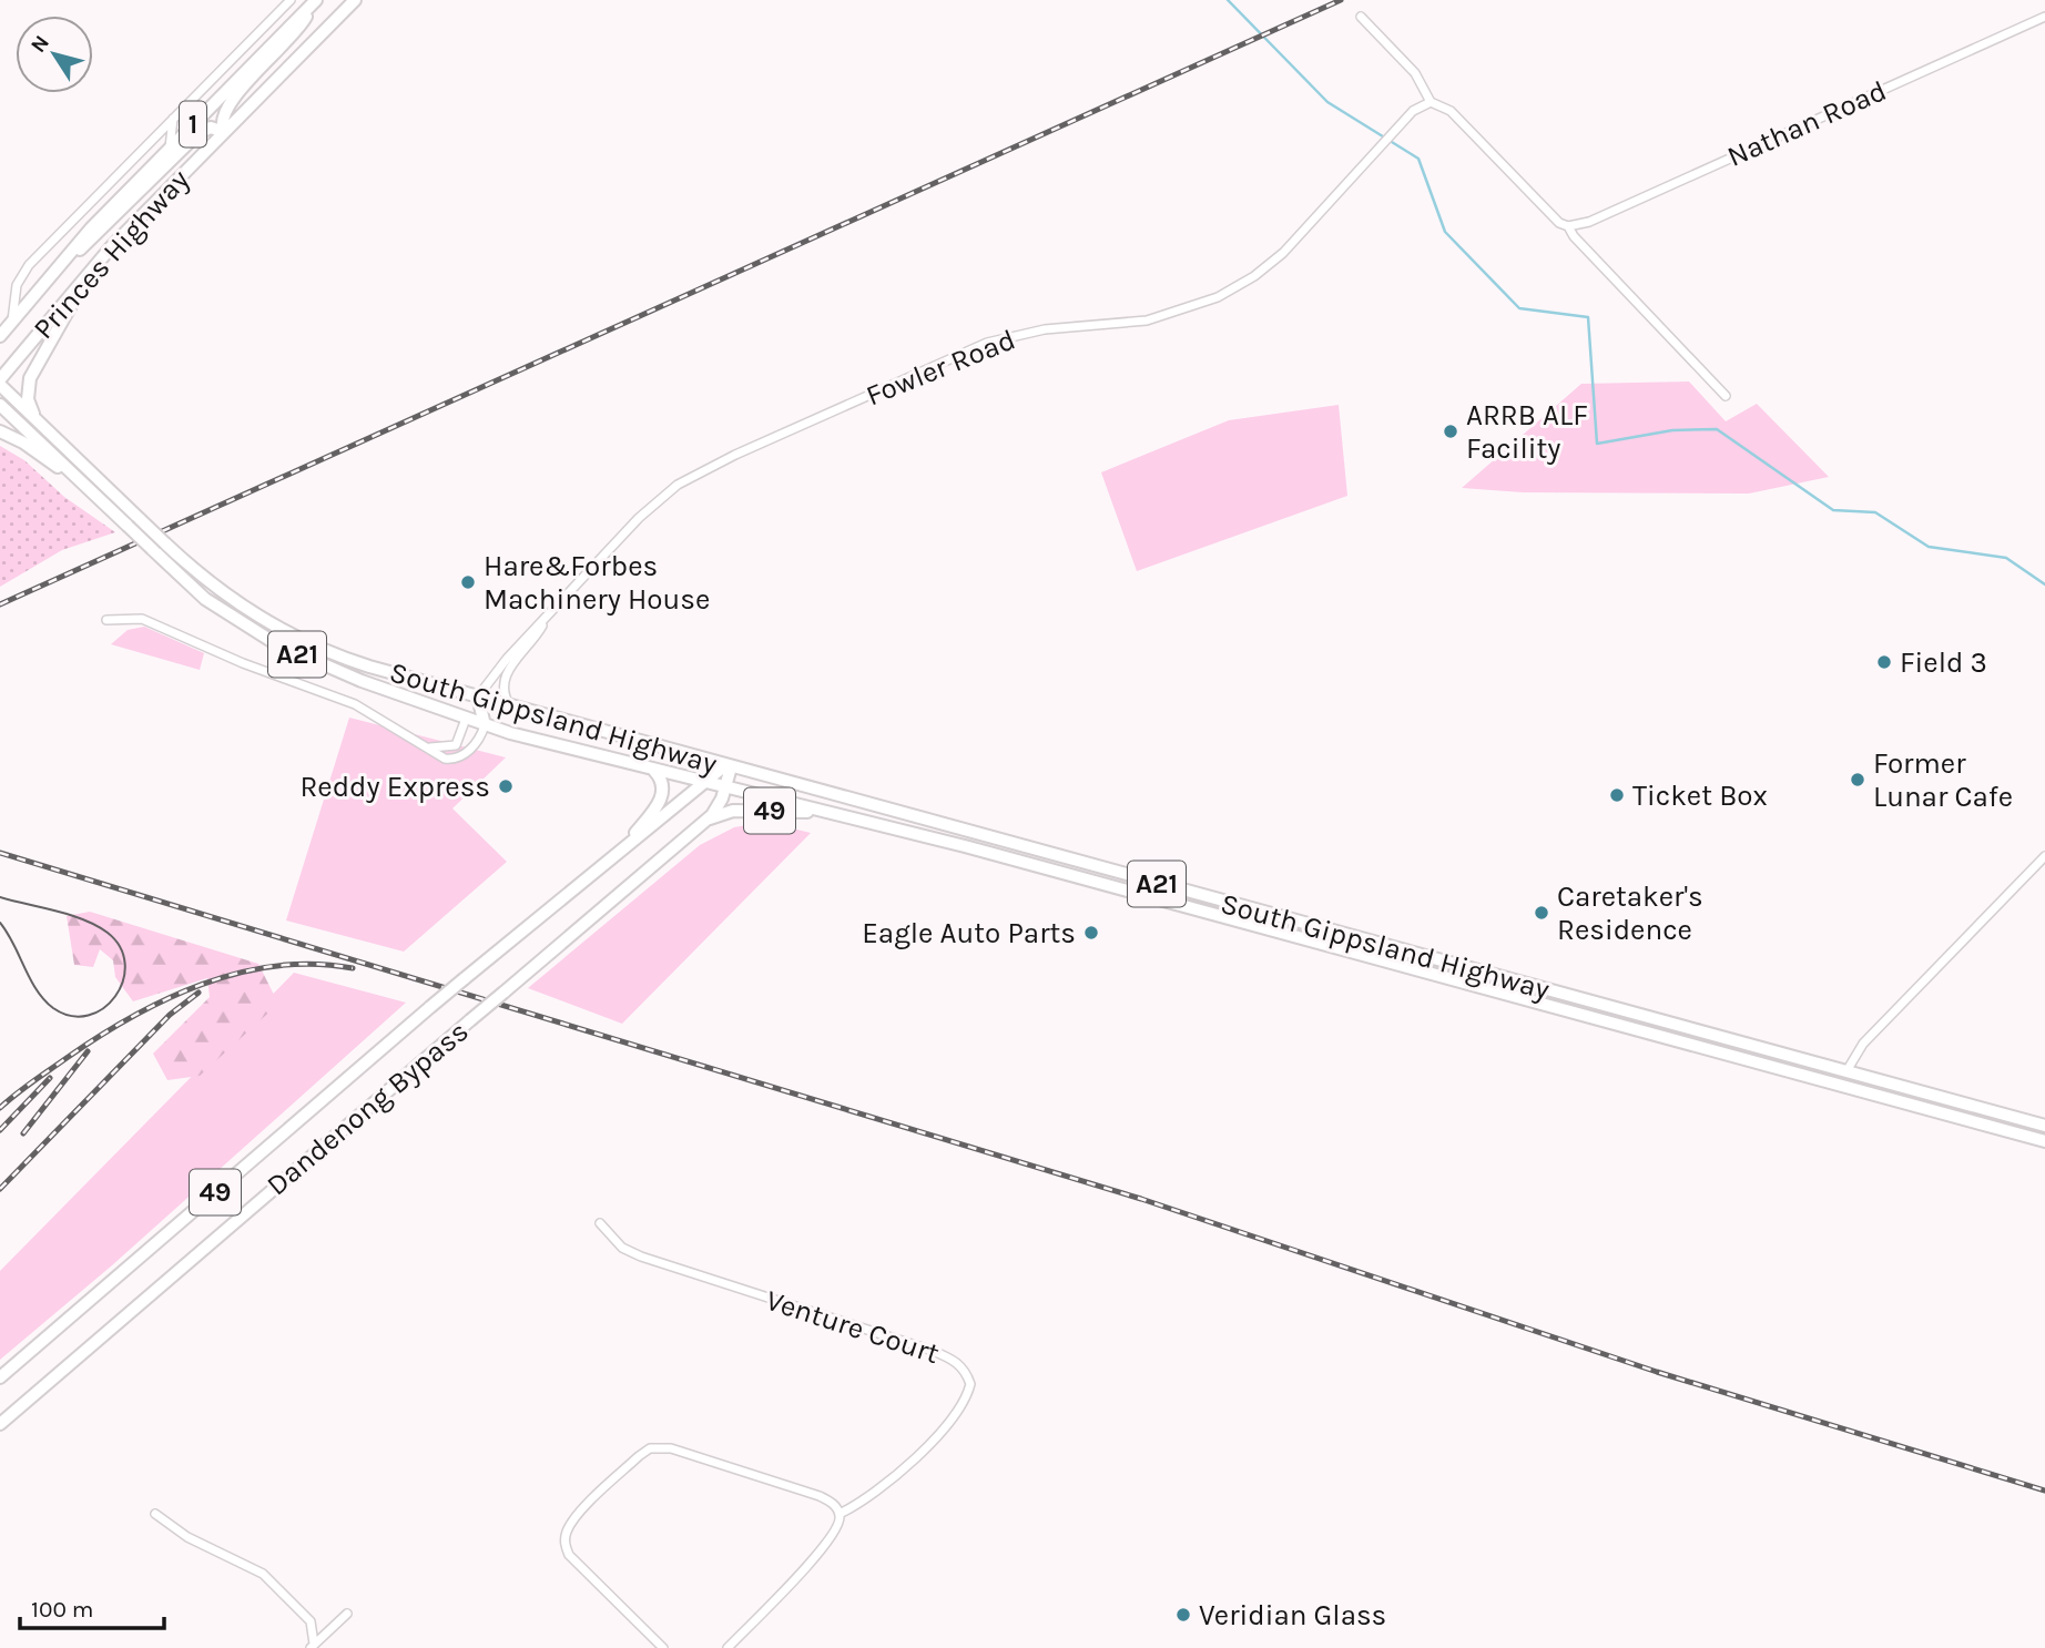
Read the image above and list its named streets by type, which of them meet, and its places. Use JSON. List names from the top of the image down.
{
  "streets": {
    "highway": [
      "1",
      "Princes Highway",
      "A21",
      "South Gippsland Highway",
      "49",
      "Dandenong Bypass"
    ],
    "street": ["Nathan Road", "Fowler Road", "Venture Court"]
  },
  "crossings": [
    ["Fowler Road", "South Gippsland Highway"],
    ["South Gippsland Highway", "49"],
    ["South Gippsland Highway", "Dandenong Bypass"],
    ["49", "Dandenong Bypass"]
  ],
  "places": [
    "ARRB ALF Facility",
    "Hare&Forbes Machinery House",
    "Field 3",
    "Former Lunar Cafe",
    "Reddy Express",
    "Ticket Box",
    "Caretaker's Residence",
    "Eagle Auto Parts",
    "Veridian Glass"
  ],
  "scale_bar": "100 m",
  "north": "top left"
}
